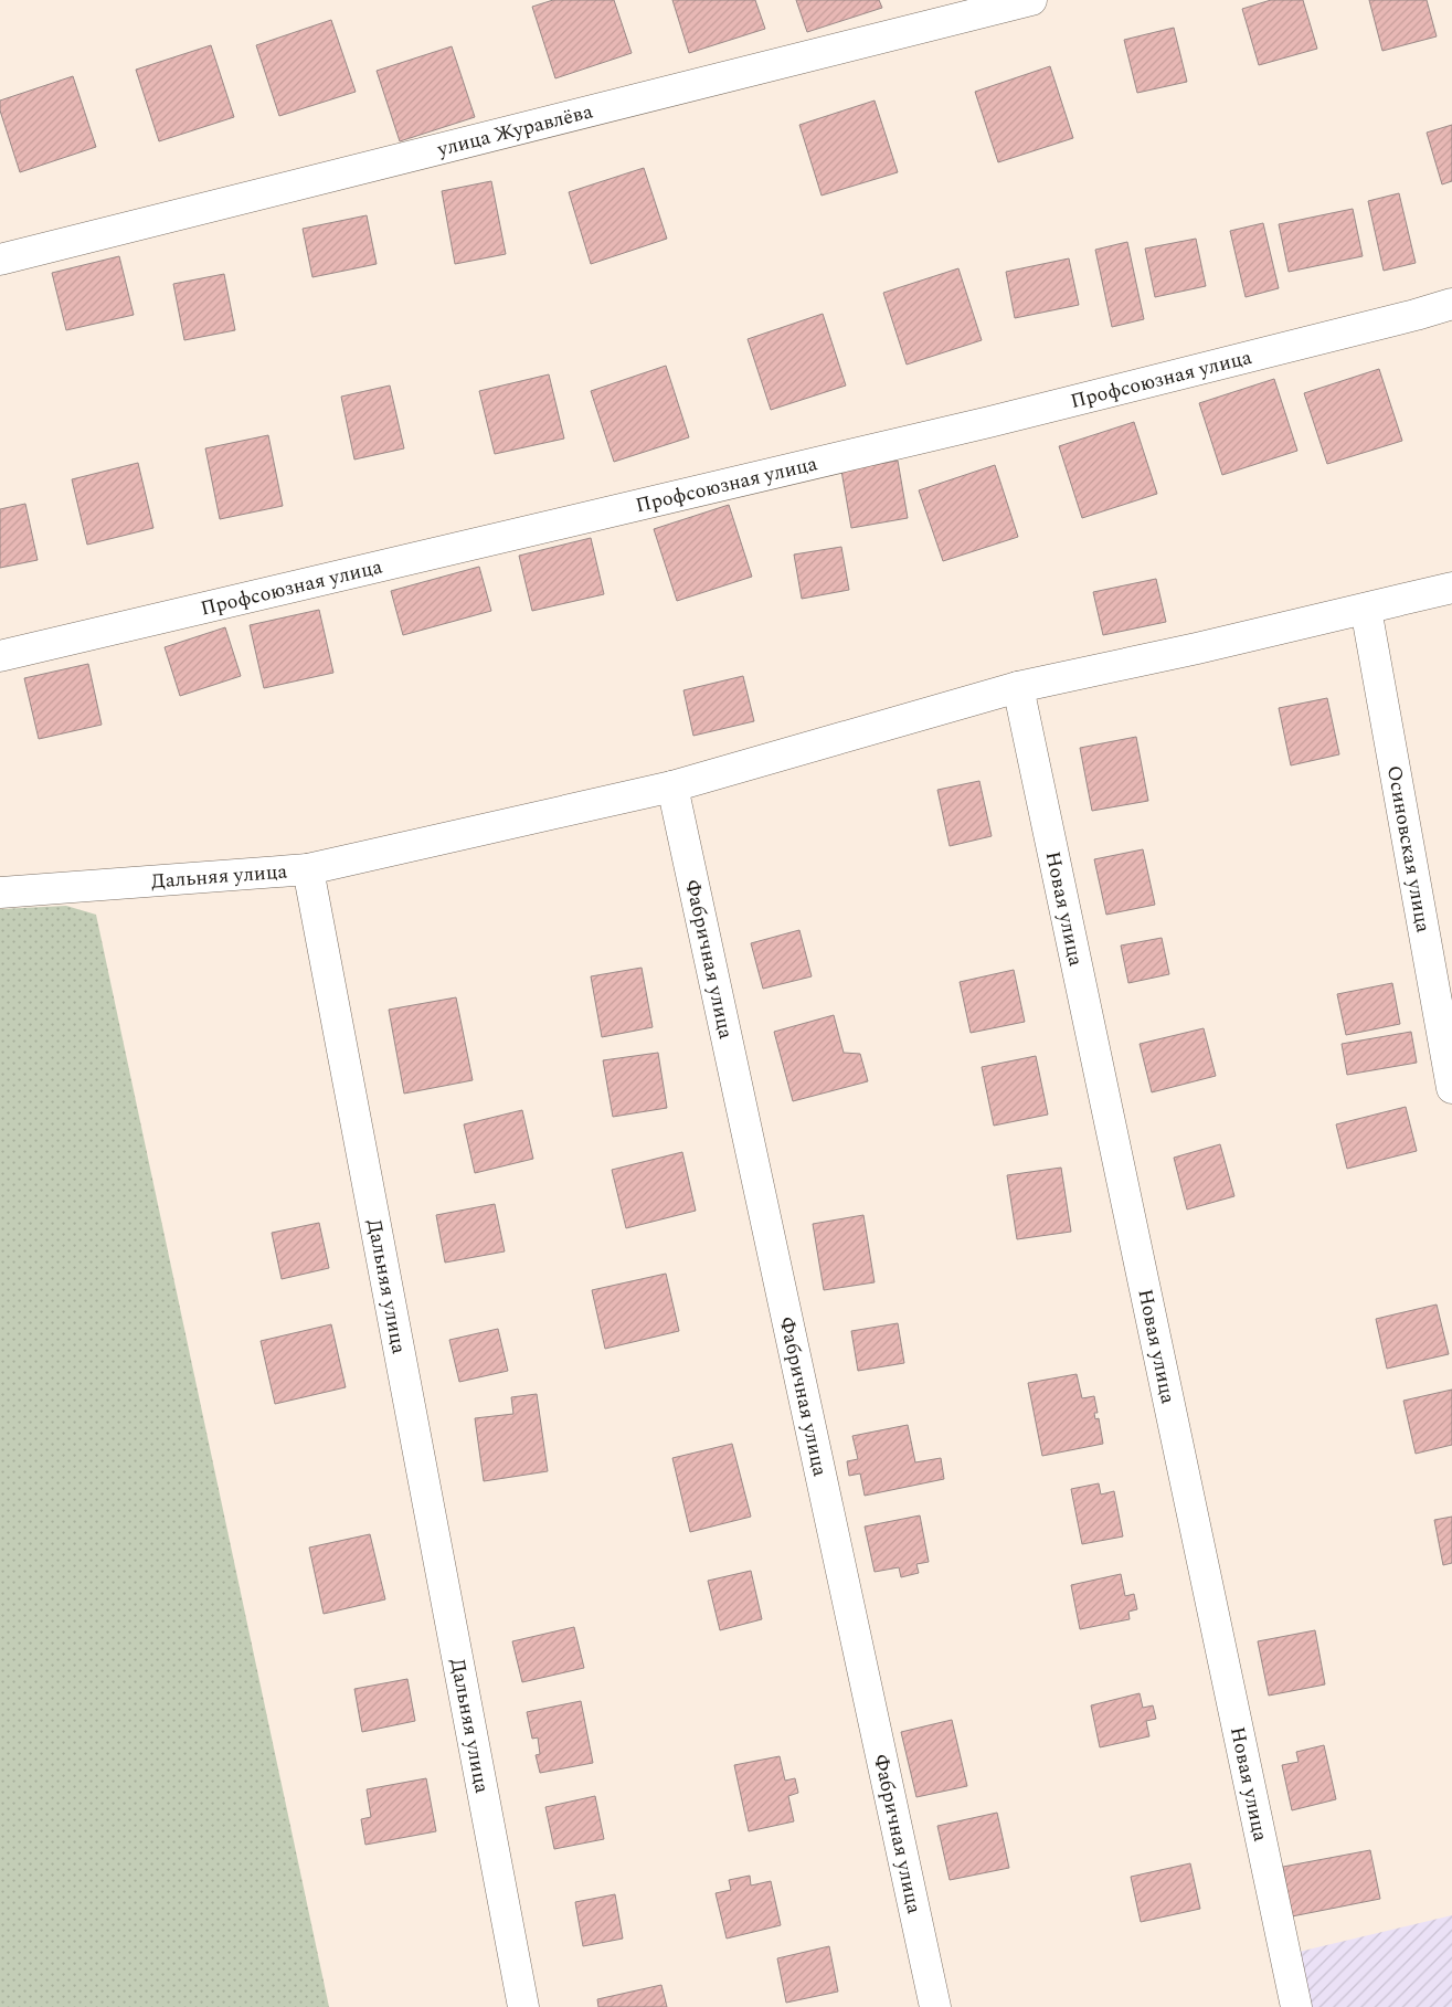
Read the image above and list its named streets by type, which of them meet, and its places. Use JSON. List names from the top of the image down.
{
  "streets": {
    "street": [
      "улица Журавлёва",
      "Профсоюзная улица",
      "Осиновская улица",
      "Дальняя улица",
      "Новая улица",
      "Фабричная улица"
    ]
  }
}
